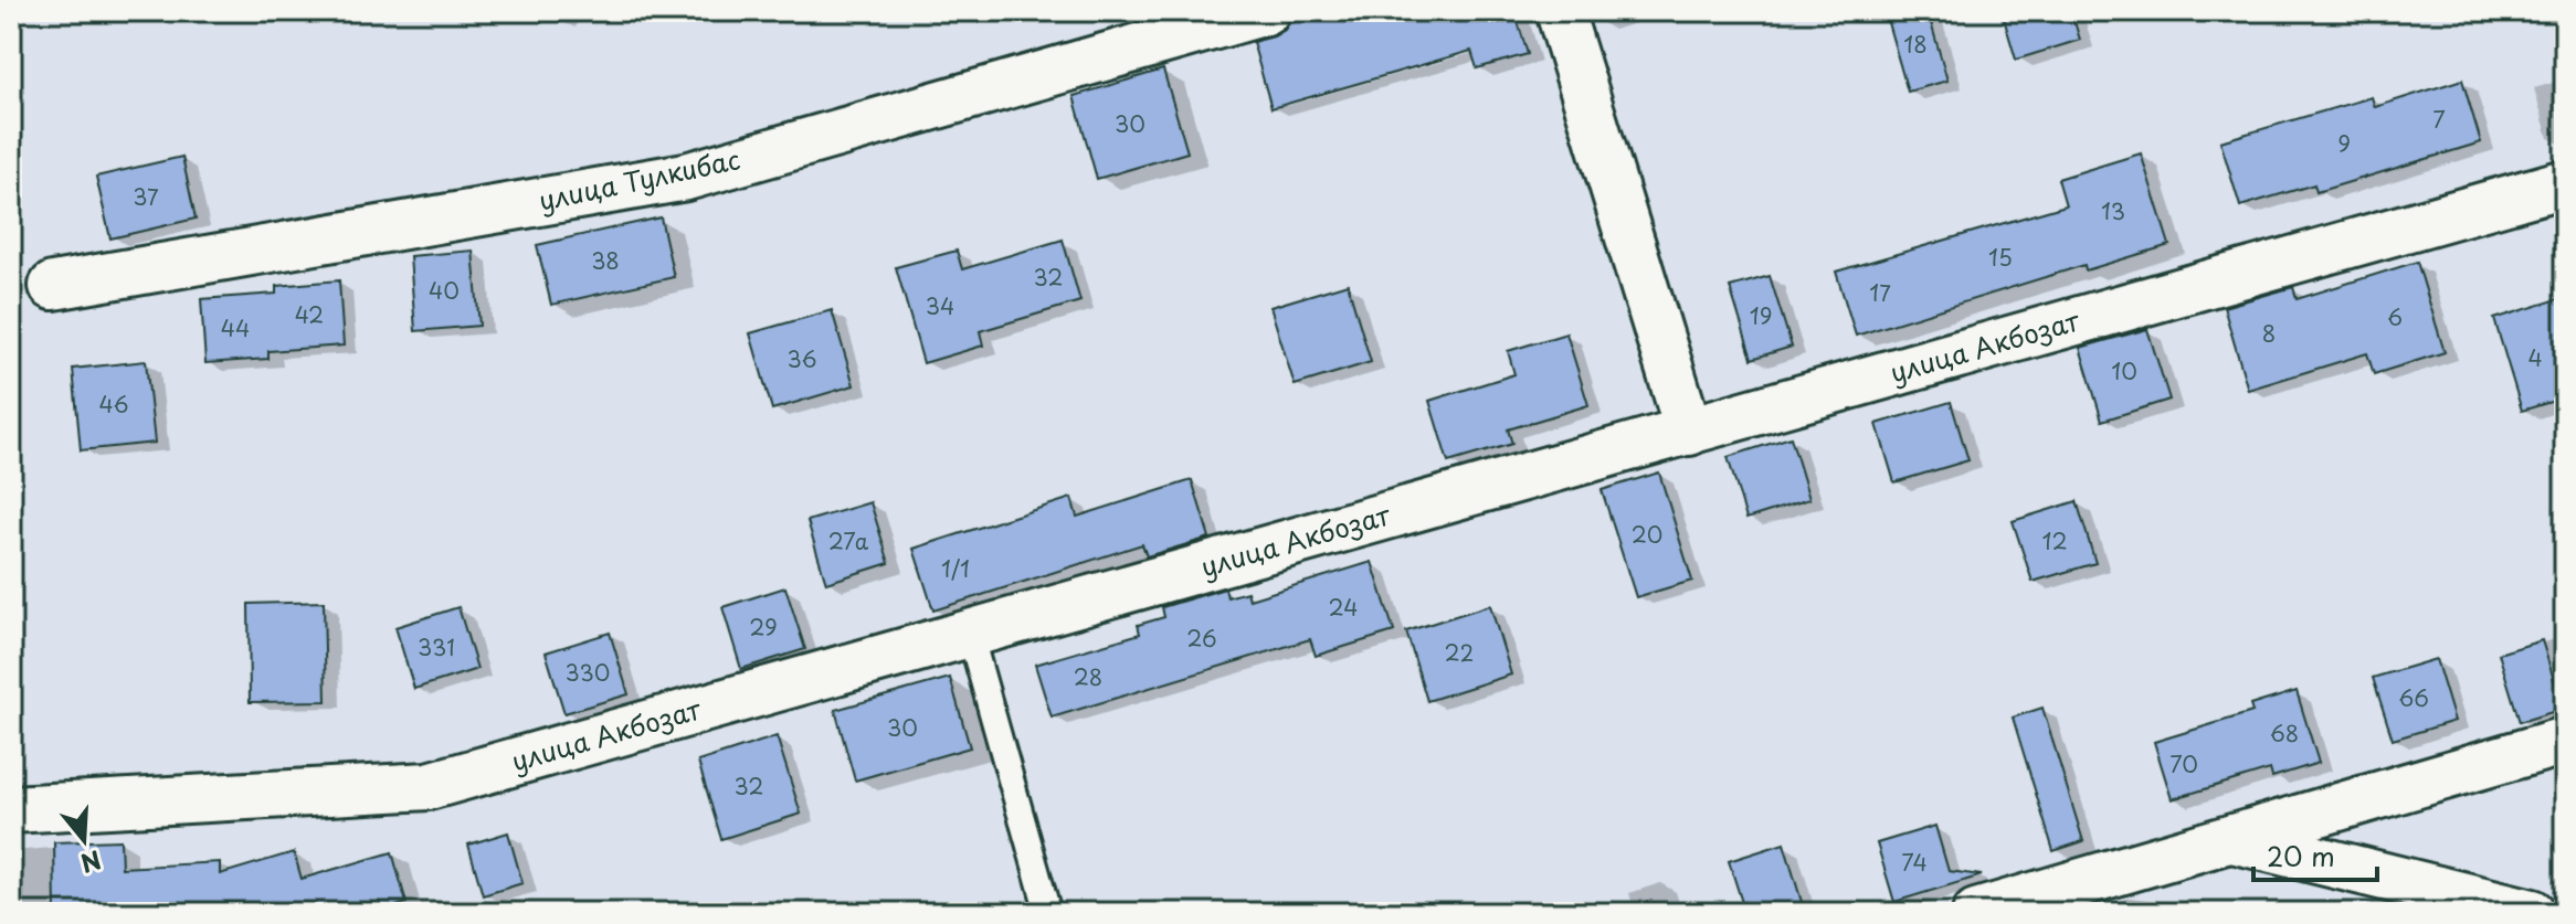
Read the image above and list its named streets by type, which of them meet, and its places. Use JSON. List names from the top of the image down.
{
  "streets": {
    "street": ["улица Тулкибас", "улица Акбозат"]
  },
  "house_numbers": [
    "18",
    "7",
    "30",
    "9",
    "37",
    "13",
    "15",
    "38",
    "32",
    "40",
    "17",
    "34",
    "42",
    "19",
    "6",
    "44",
    "8",
    "4",
    "36",
    "10",
    "46",
    "20",
    "27а",
    "12",
    "1/1",
    "24",
    "29",
    "26",
    "331",
    "22",
    "330",
    "28",
    "66",
    "30",
    "68",
    "70",
    "32",
    "74"
  ],
  "scale_bar": "20 m",
  "north": "bottom"
}
